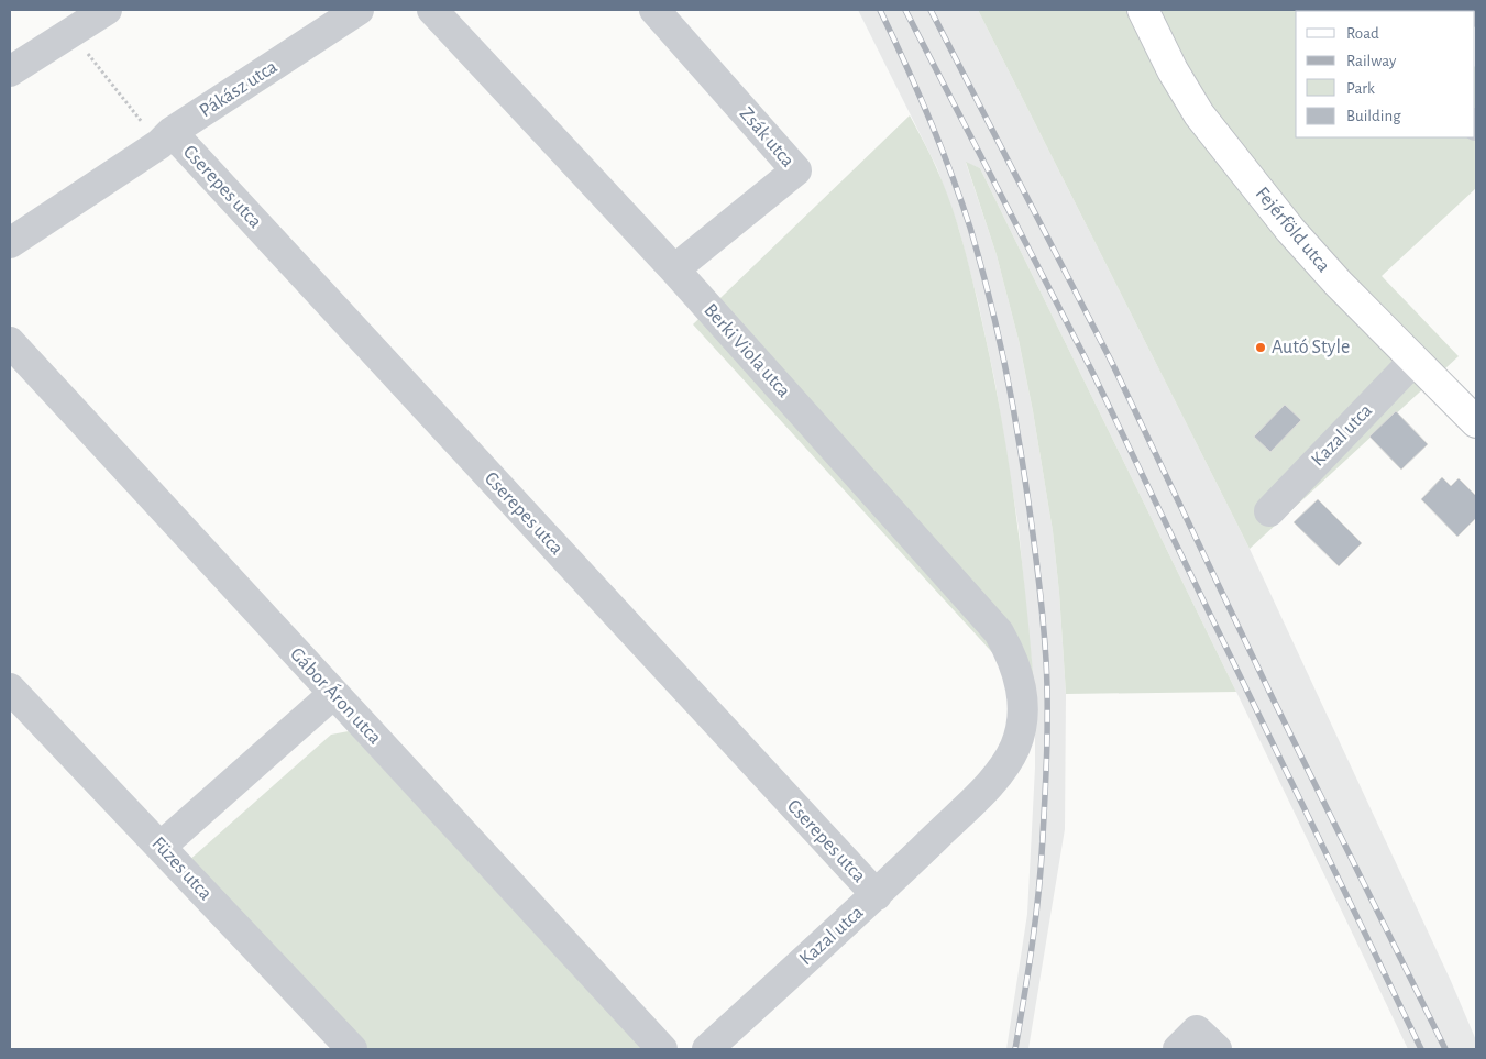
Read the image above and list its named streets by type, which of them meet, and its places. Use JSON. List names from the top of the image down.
{
  "streets": {
    "main road": ["Fejérföld utca"],
    "street": [
      "Pákász utca",
      "Zsák utca",
      "Cserepes utca",
      "Berki Viola utca",
      "Kazal utca",
      "Gábor Áron utca",
      "Füzes utca"
    ]
  },
  "crossings": [
    ["Pákász utca", "Cserepes utca"],
    ["Zsák utca", "Berki Viola utca"],
    ["Cserepes utca", "Kazal utca"],
    ["Fejérföld utca", "Kazal utca"],
    ["Berki Viola utca", "Kazal utca"]
  ],
  "places": ["Autó Style"],
  "legend": [
    "Road",
    "Railway",
    "Park",
    "Building"
  ]
}
